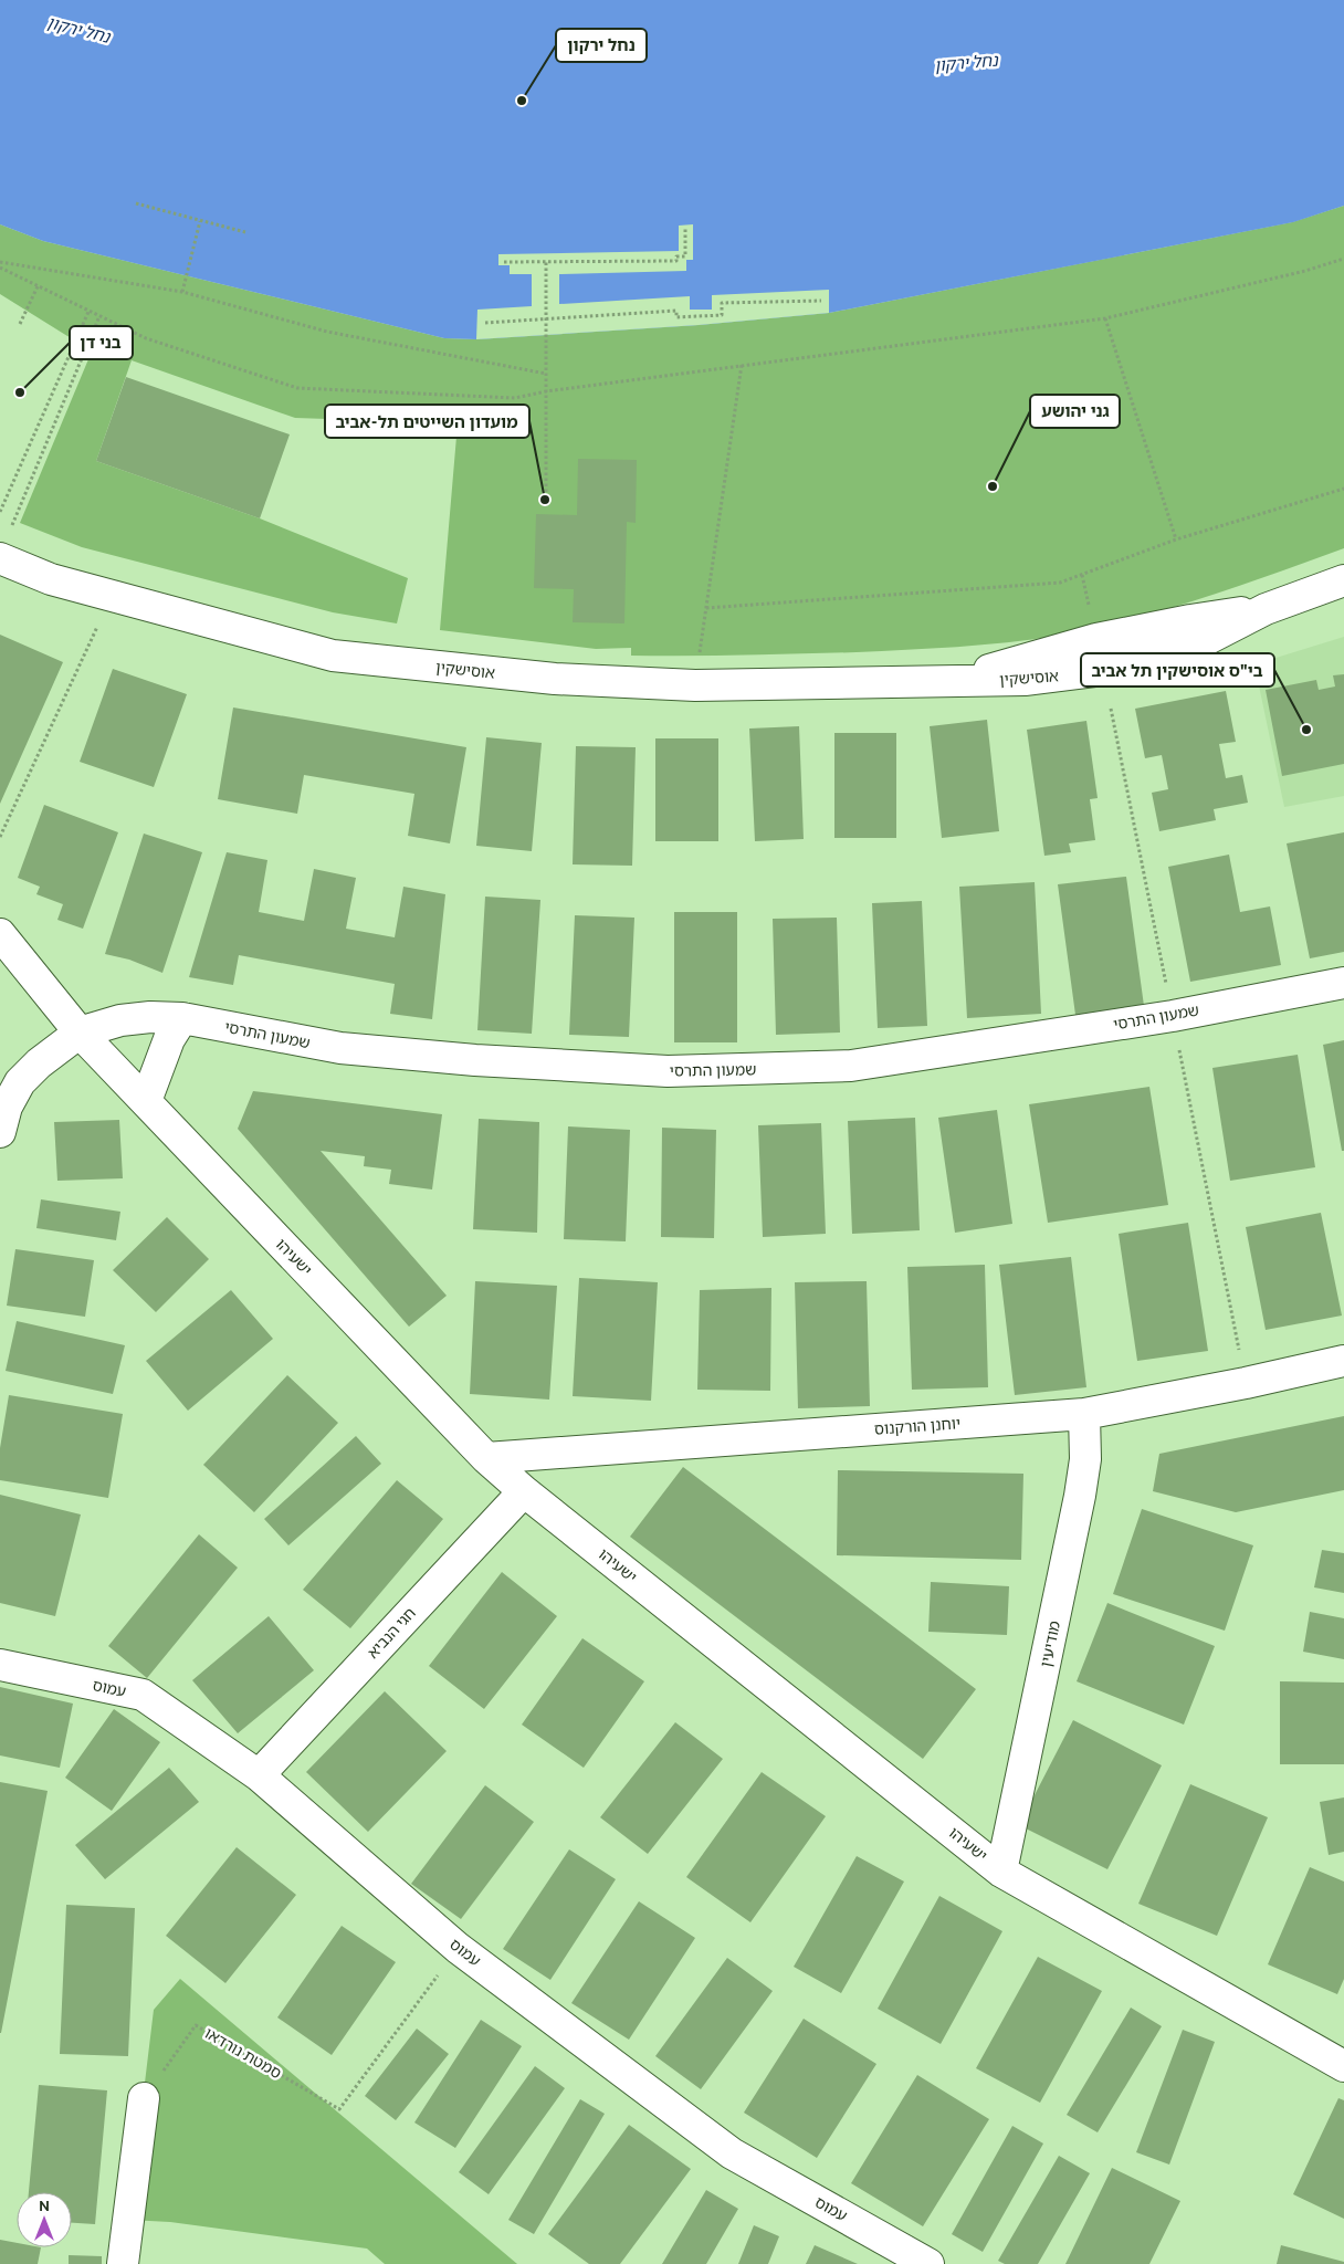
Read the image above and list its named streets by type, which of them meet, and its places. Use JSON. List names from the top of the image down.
{
  "streets": {
    "street": [
      "אוסישקין",
      "שמעון התרסי",
      "ישעיהו",
      "יוחנן הורקנוס",
      "חגי הנביא",
      "מודיעין",
      "עמוס"
    ],
    "path": ["סמטת נורדאו"]
  },
  "crossings": [
    ["שמעון התרסי", "ישעיהו"],
    ["ישעיהו", "יוחנן הורקנוס"],
    ["ישעיהו", "חגי הנביא"],
    ["ישעיהו", "מודיעין"],
    ["יוחנן הורקנוס", "מודיעין"],
    ["חגי הנביא", "עמוס"],
    ["עמוס", "סמטת נורדאו"]
  ],
  "water": ["נחל ירקון"],
  "places": [
    "נחל ירקון",
    "בני דן",
    "גני יהושע",
    "מועדון השייטים תל-אביב",
    "בי\"ס אוסישקין תל אביב"
  ],
  "north": "top"
}
